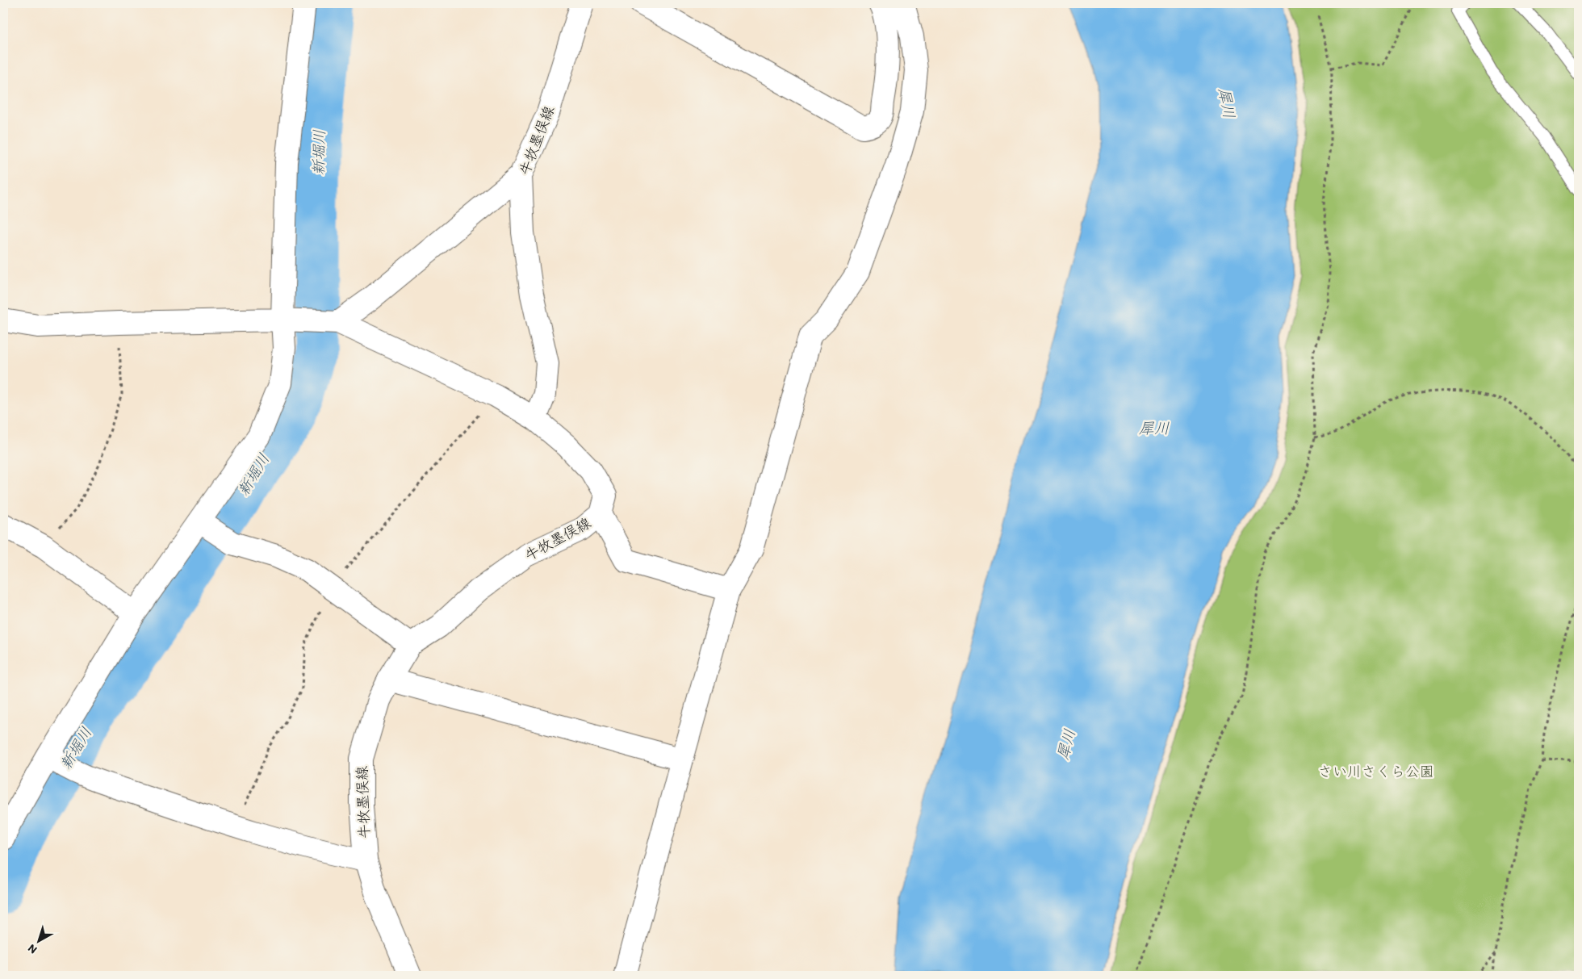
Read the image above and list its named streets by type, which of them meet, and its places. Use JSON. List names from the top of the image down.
{
  "streets": {
    "street": ["牛牧墨俣線"]
  },
  "water": ["犀川", "新堀川"],
  "parks": ["さい川さくら公園"],
  "north": "bottom left"
}
